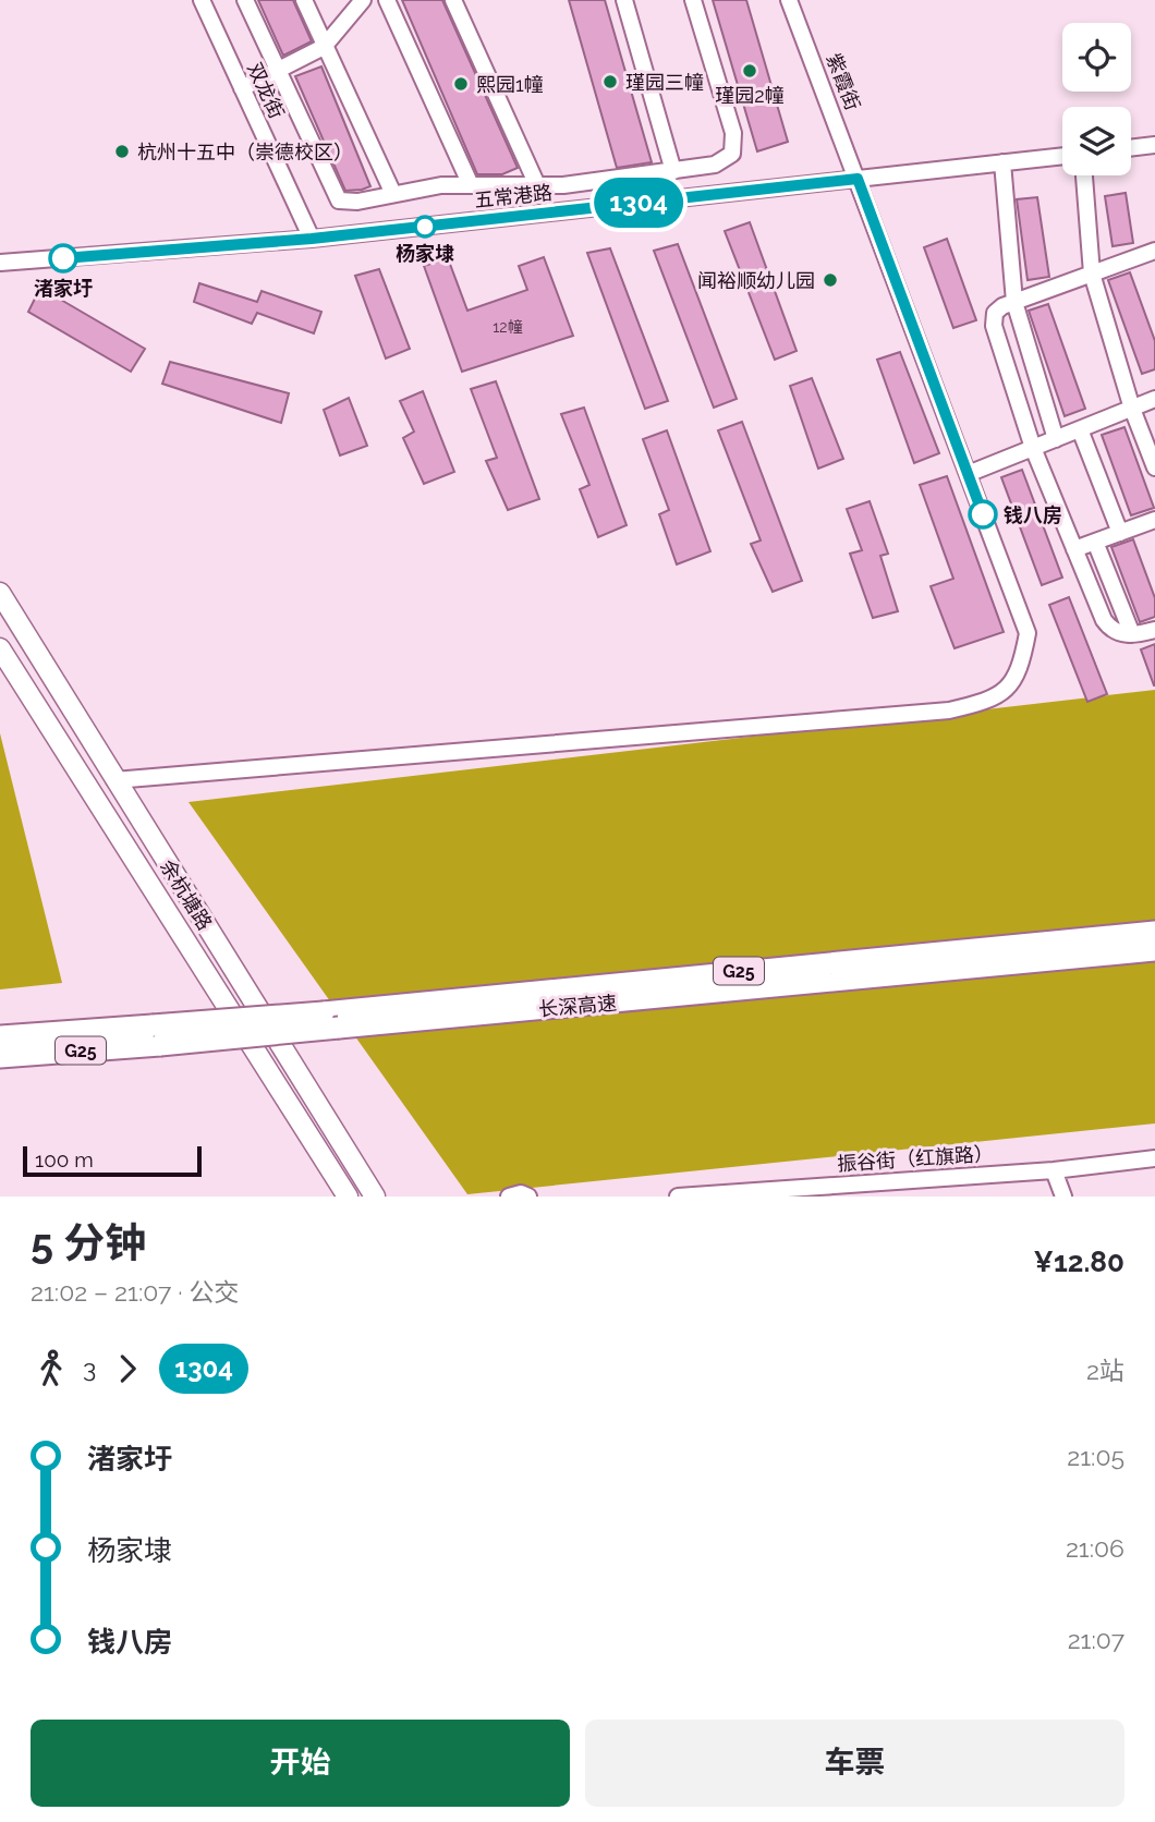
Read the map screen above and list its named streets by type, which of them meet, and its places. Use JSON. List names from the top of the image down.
{
  "streets": {
    "highway": ["G25", "长深高速"],
    "main road": ["余杭塘路"],
    "street": [
      "紫霞街",
      "双龙街",
      "五常港路",
      "振谷街（红旗路）"
    ]
  },
  "crossings": [
    ["紫霞街", "五常港路"],
    ["紫霞街", "余杭塘路"],
    ["双龙街", "五常港路"]
  ],
  "places": [
    "瑾园2幢",
    "瑾园三幢",
    "熙园1幢",
    "杭州十五中（崇德校区）",
    "杨家埭",
    "渚家圩",
    "闻裕顺幼儿园",
    "钱八房"
  ],
  "lines": ["bus line 1304"],
  "house_numbers": ["12幢"],
  "scale_bar": "100 m",
  "page": {
    "on_map": "1304",
    "scale": "100 m",
    "heading": ["5 分钟", "21:02 – 21:07 · 公交", "¥12.80"],
    "legs": ["3", "1304", "2站"],
    "list": [
      {
        "name": "渚家圩",
        "value": "21:05"
      },
      {
        "name": "杨家埭",
        "value": "21:06"
      },
      {
        "name": "钱八房",
        "value": "21:07"
      }
    ],
    "buttons": ["开始", "车票"]
  }
}
